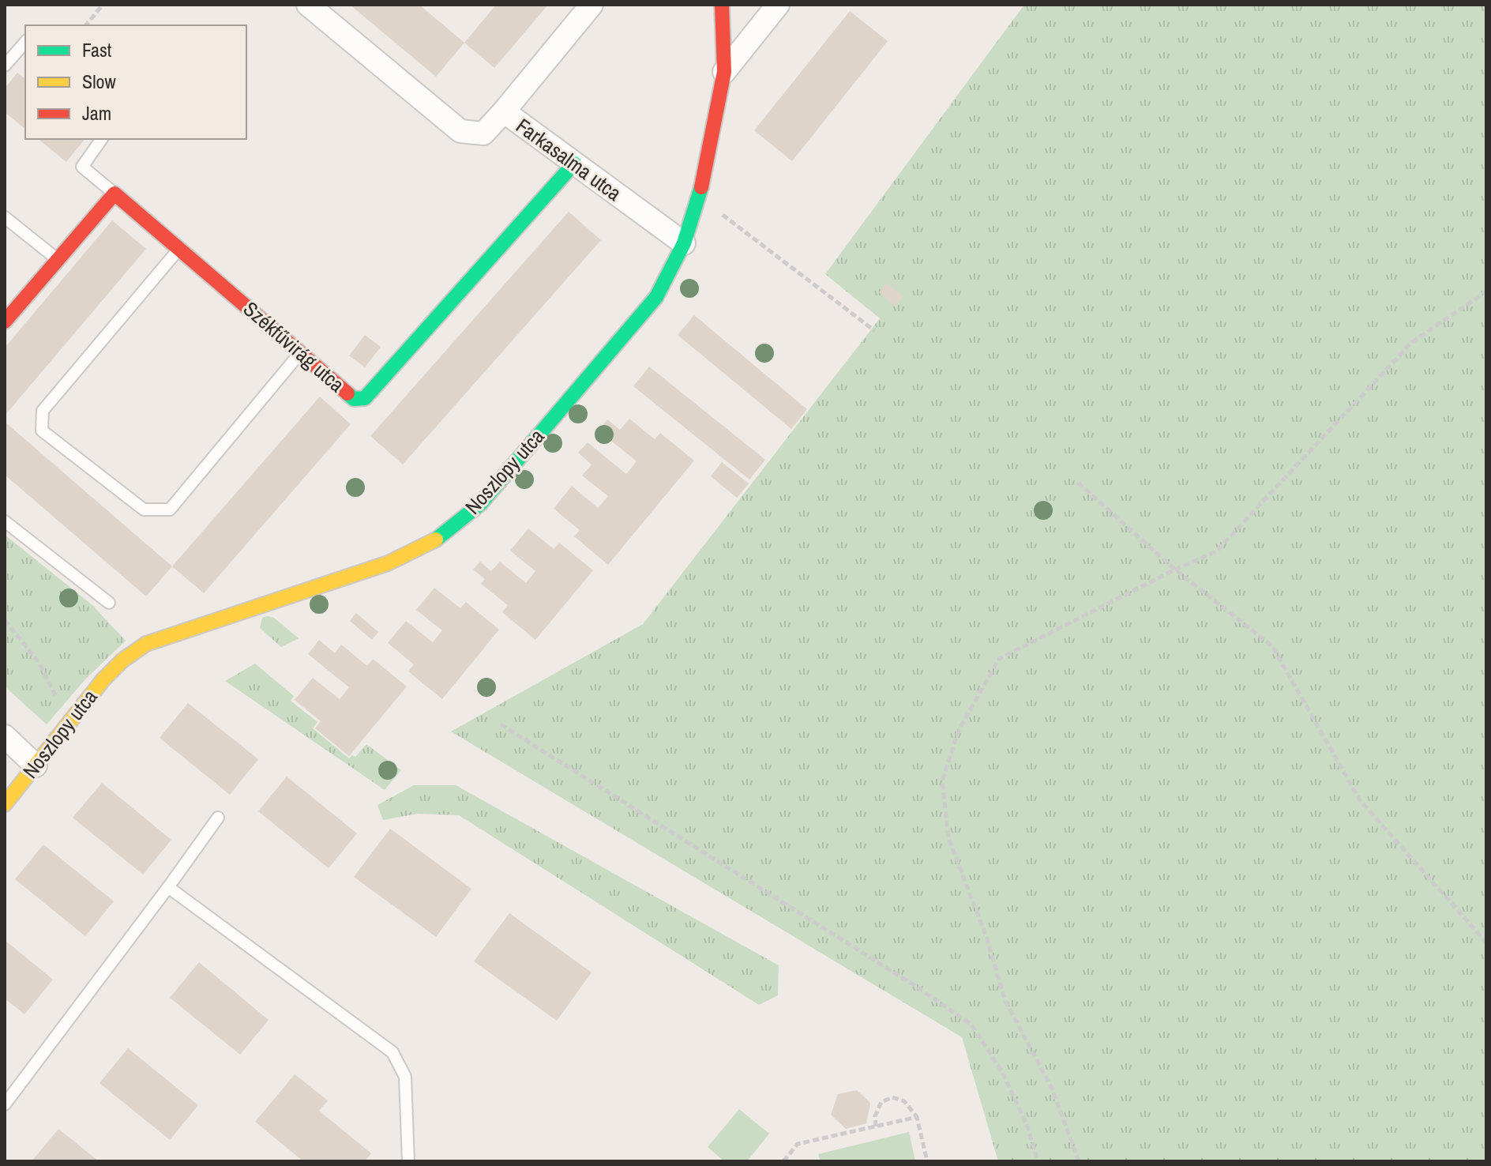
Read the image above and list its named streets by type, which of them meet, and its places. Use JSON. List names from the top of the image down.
{
  "streets": {
    "street": ["Farkasalma utca", "Székfűvirág utca", "Noszlopy utca"]
  },
  "crossings": [
    ["Farkasalma utca", "Székfűvirág utca"],
    ["Farkasalma utca", "Noszlopy utca"]
  ],
  "legend": ["Fast", "Slow", "Jam"]
}
